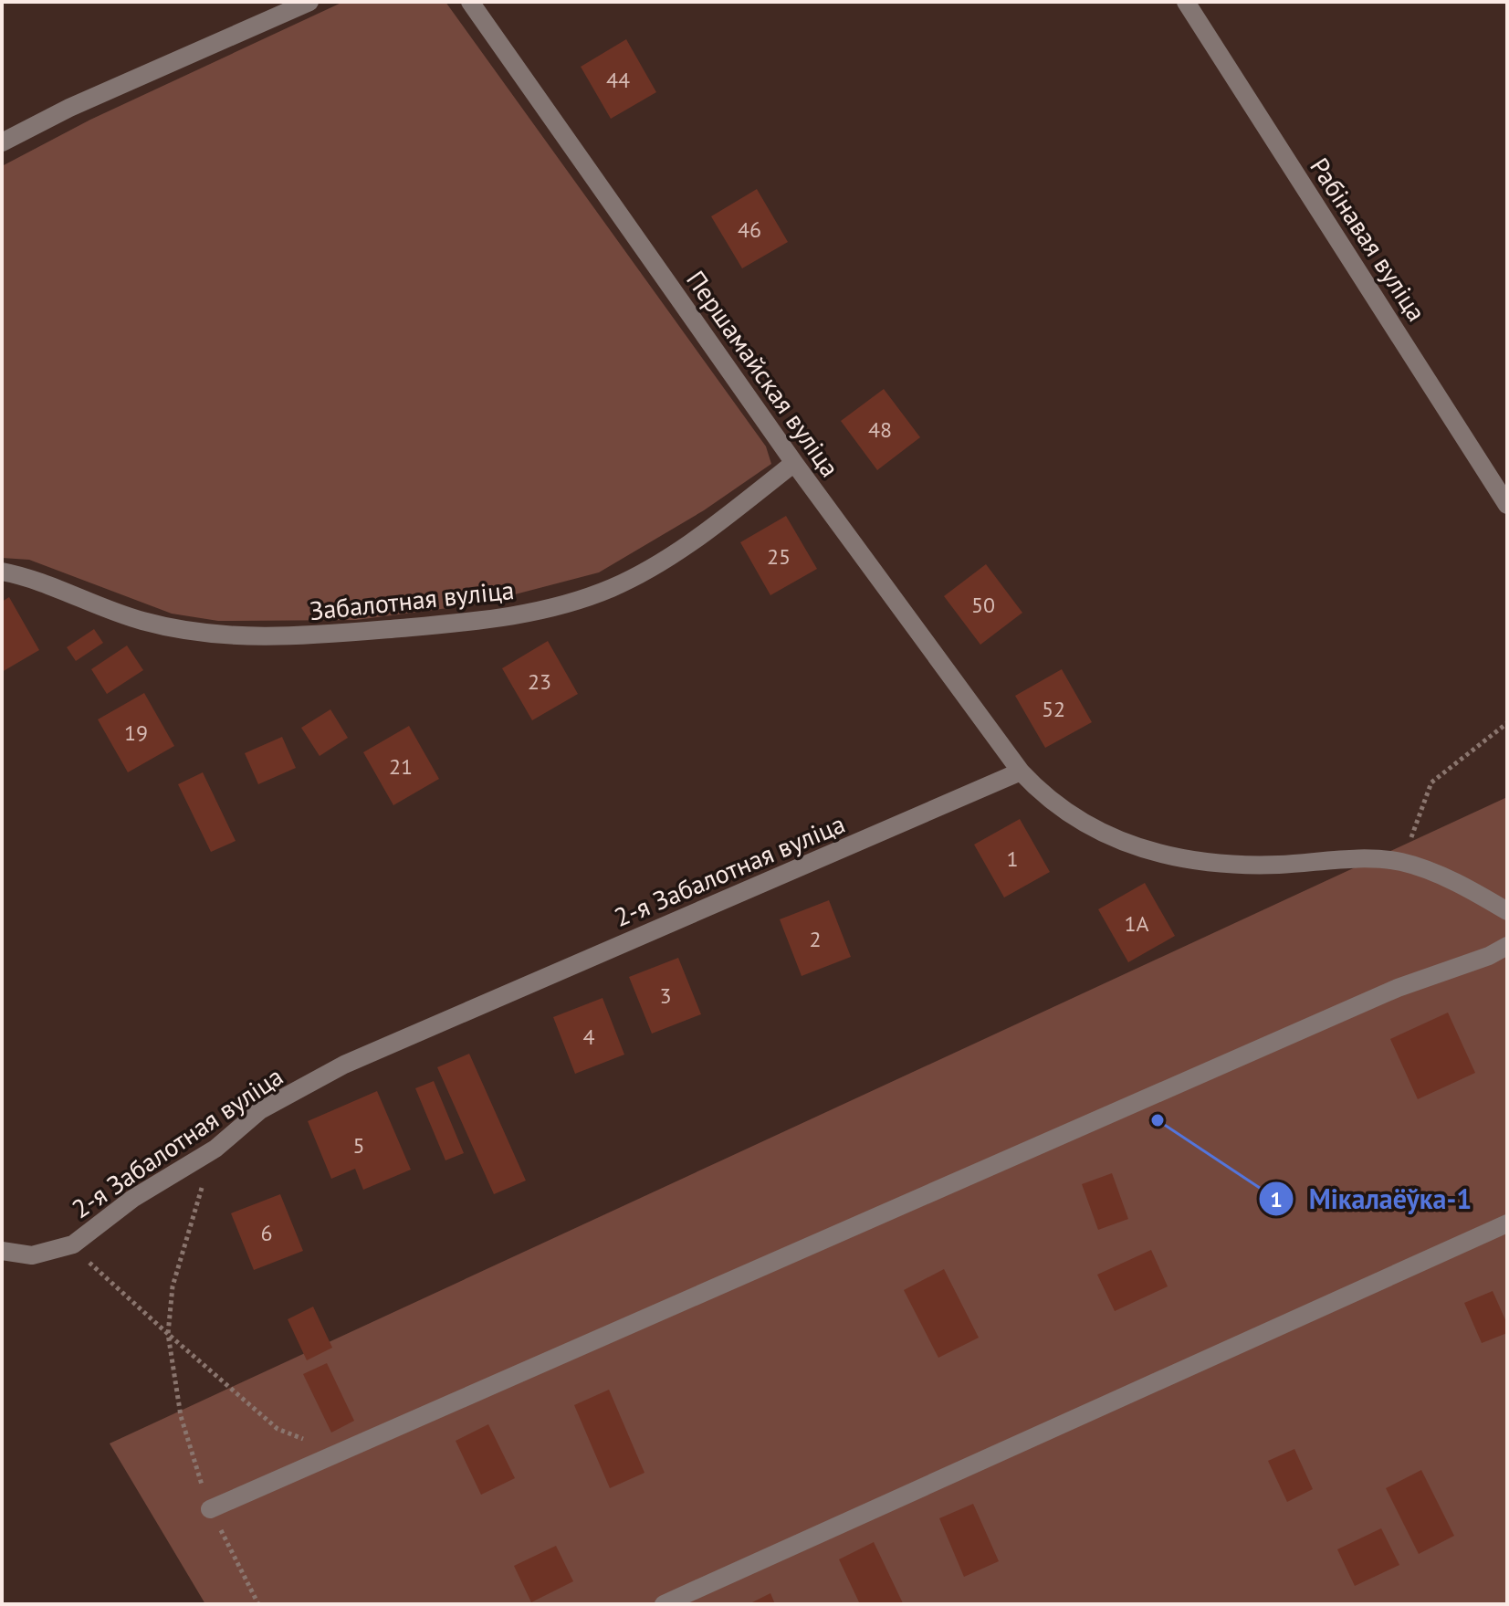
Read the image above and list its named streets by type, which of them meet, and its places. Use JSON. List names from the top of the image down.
{
  "streets": {
    "street": [
      "Рабінавая вуліца",
      "Першамайская вуліца",
      "Забалотная вуліца",
      "2-я Забалотная вуліца"
    ]
  },
  "crossings": [
    ["Першамайская вуліца", "Забалотная вуліца"],
    ["Першамайская вуліца", "2-я Забалотная вуліца"]
  ],
  "places": ["Мікалаёўка-1"],
  "house_numbers": [
    "44",
    "46",
    "48",
    "25",
    "50",
    "23",
    "52",
    "19",
    "21",
    "1",
    "1А",
    "2",
    "3",
    "4",
    "5",
    "6"
  ]
}
